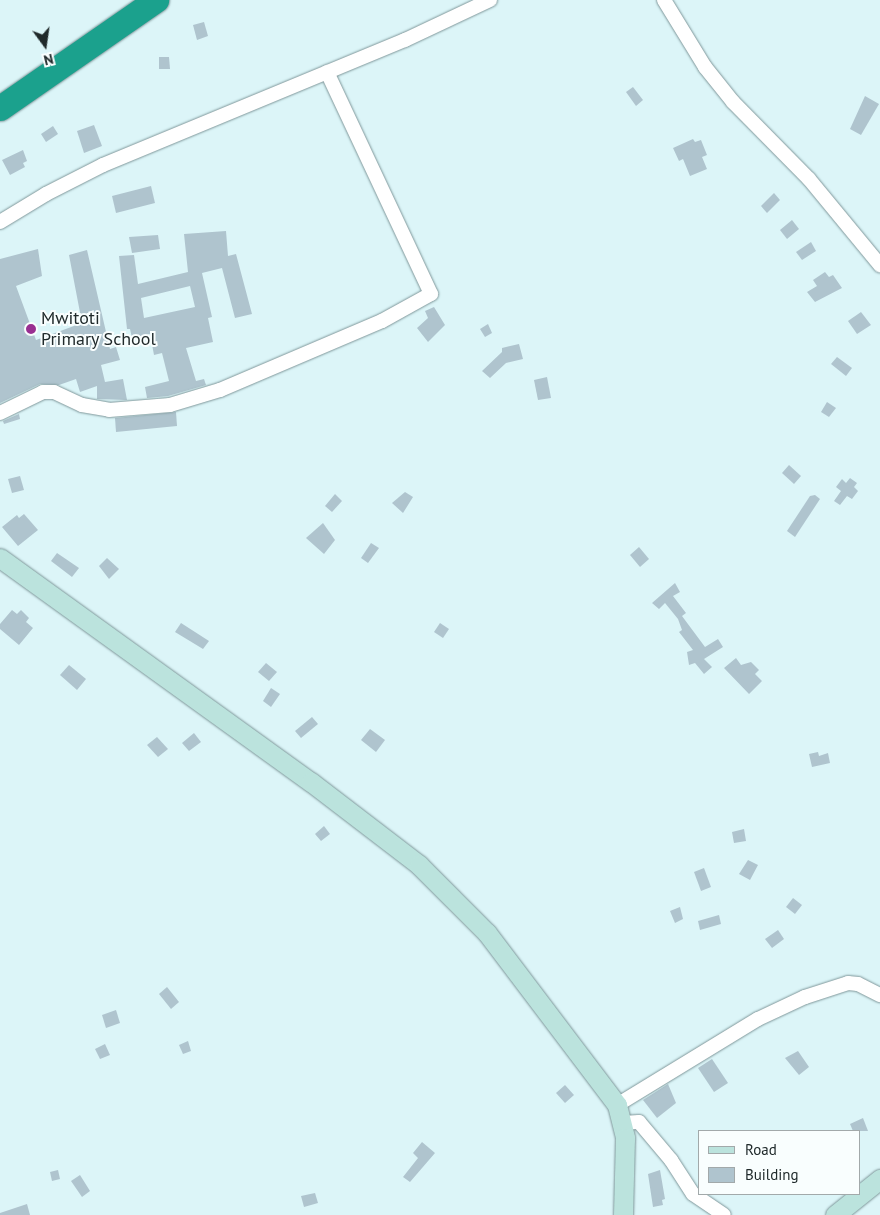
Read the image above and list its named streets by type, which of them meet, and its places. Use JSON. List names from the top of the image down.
{
  "places": ["Mwitoti Primary School"],
  "legend": ["Road", "Building"],
  "north": "bottom"
}
